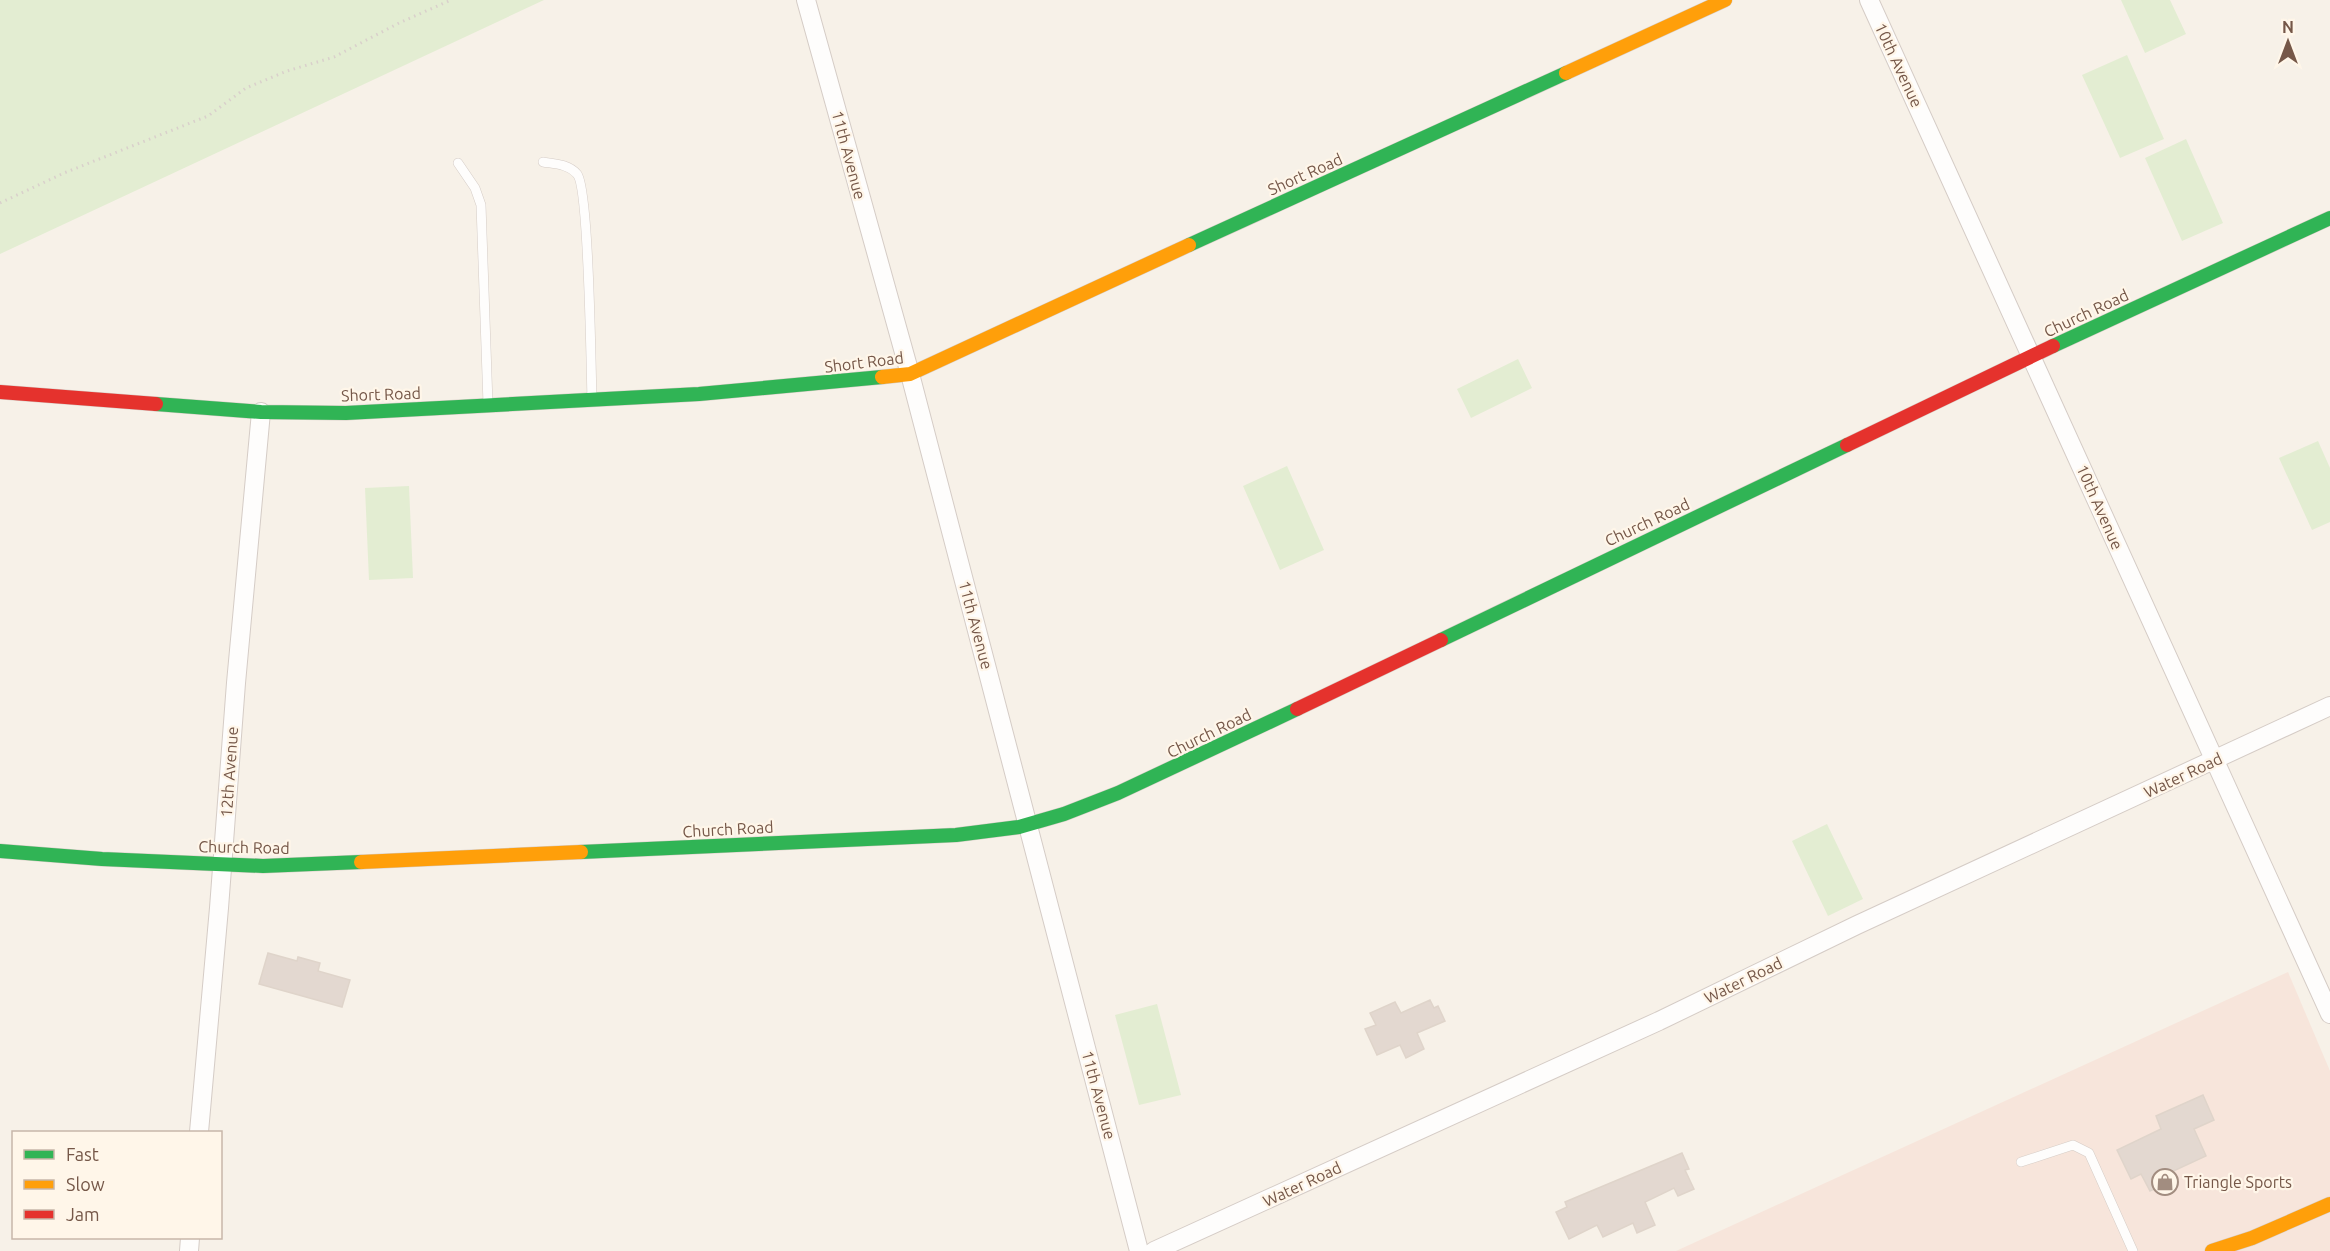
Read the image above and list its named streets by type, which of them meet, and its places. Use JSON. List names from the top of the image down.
{
  "streets": {
    "street": [
      "10th Avenue",
      "11th Avenue",
      "Short Road",
      "Church Road",
      "12th Avenue",
      "Water Road"
    ]
  },
  "crossings": [
    ["10th Avenue", "Church Road"],
    ["10th Avenue", "Water Road"],
    ["11th Avenue", "Short Road"],
    ["11th Avenue", "Church Road"],
    ["Short Road", "12th Avenue"],
    ["Church Road", "12th Avenue"]
  ],
  "places": {
    "shop": ["Triangle Sports"]
  },
  "legend": ["Fast", "Slow", "Jam"],
  "north": "top"
}
